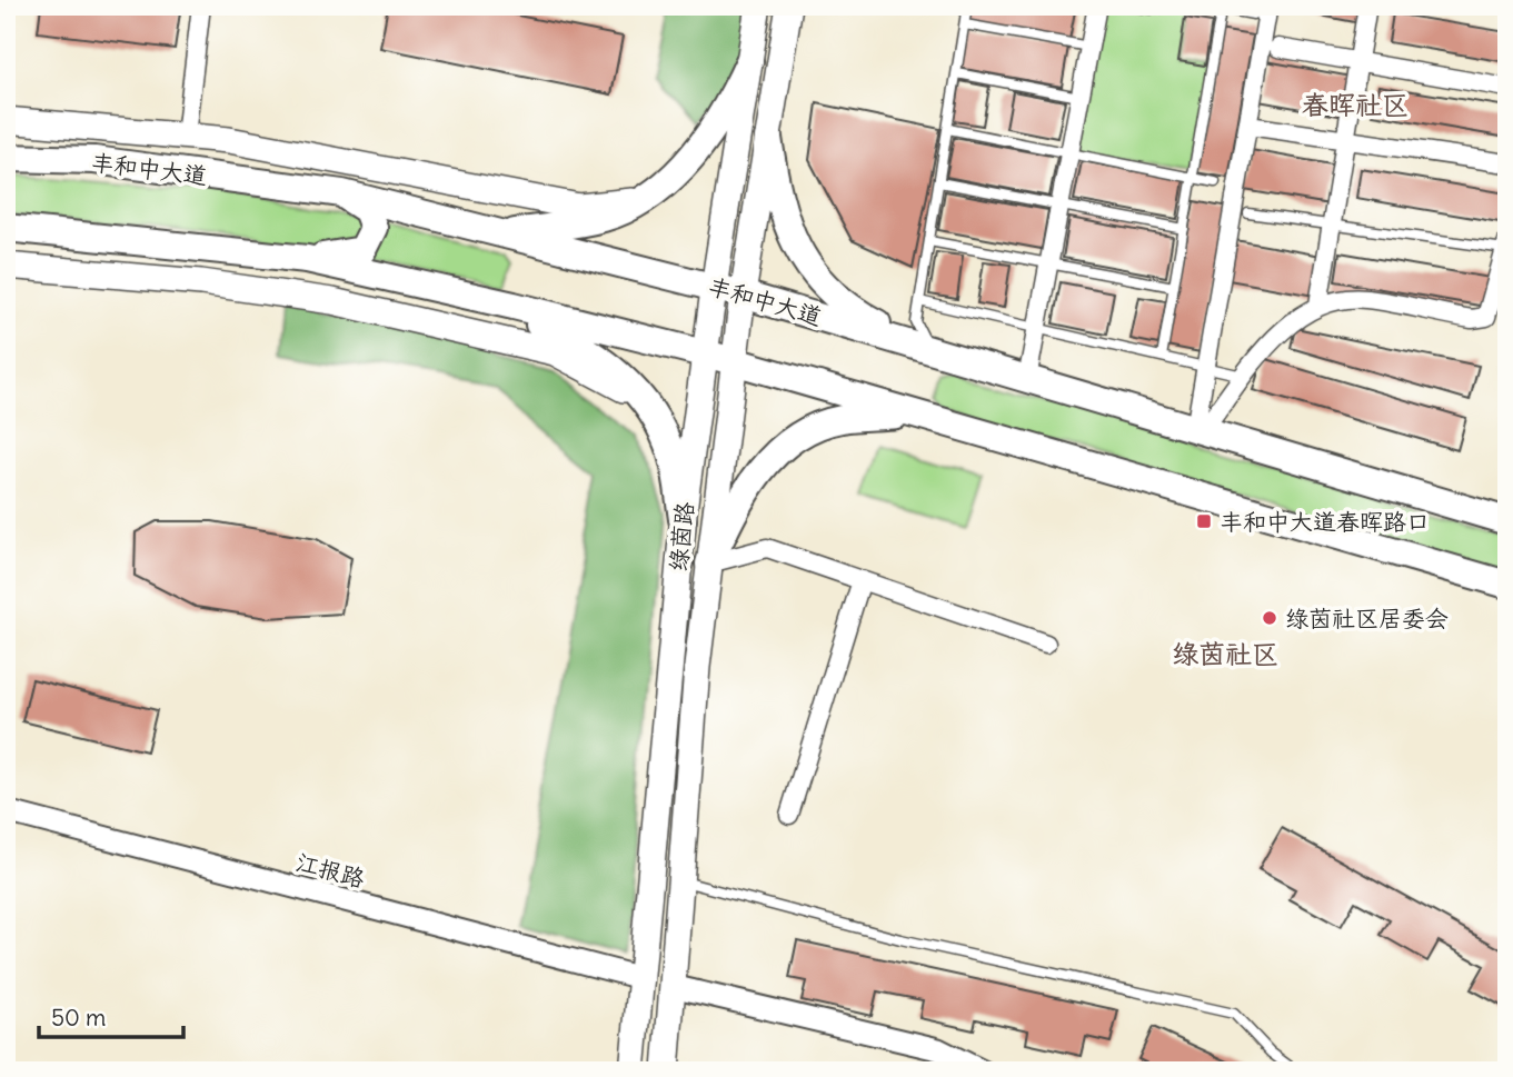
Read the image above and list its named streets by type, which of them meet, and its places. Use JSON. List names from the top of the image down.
{
  "streets": {
    "main road": ["丰和中大道", "绿茵路"],
    "street": ["江报路"]
  },
  "crossings": [
    ["丰和中大道", "绿茵路"],
    ["绿茵路", "江报路"]
  ],
  "districts": ["春晖社区", "绿茵社区"],
  "places": {
    "transit": ["丰和中大道春晖路口"],
    "other": ["绿茵社区居委会"]
  },
  "scale_bar": "50 m"
}
